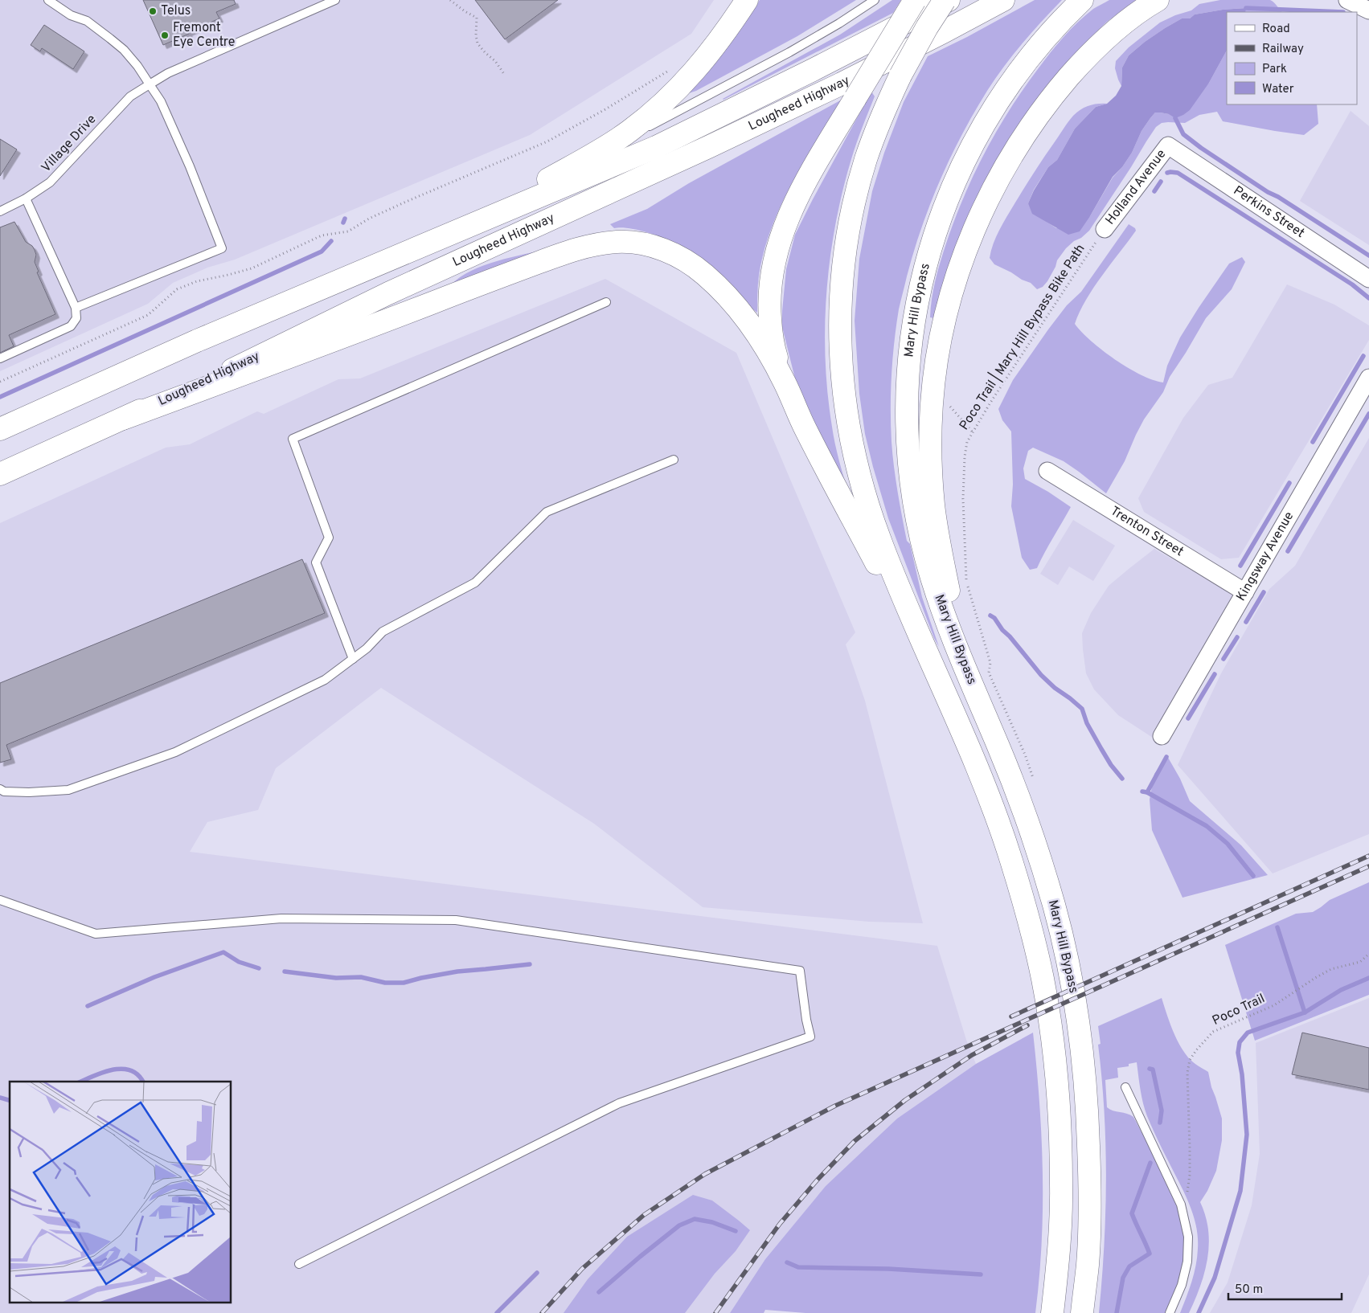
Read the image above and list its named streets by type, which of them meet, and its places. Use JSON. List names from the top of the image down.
{
  "streets": {
    "main road": ["Lougheed Highway", "Mary Hill Bypass"],
    "street": [
      "Holland Avenue",
      "Perkins Street",
      "Trenton Street",
      "Kingsway Avenue"
    ],
    "lane": ["Village Drive"],
    "path": ["Poco Trail | Mary Hill Bypass Bike Path", "Poco Trail"]
  },
  "crossings": [
    ["Holland Avenue", "Perkins Street"],
    ["Holland Avenue", "Poco Trail | Mary Hill Bypass Bike Path"],
    ["Trenton Street", "Kingsway Avenue"]
  ],
  "places": ["Telus", "Fremont Eye Centre"],
  "legend": [
    "Road",
    "Railway",
    "Park",
    "Water"
  ],
  "scale_bar": "50 m"
}
